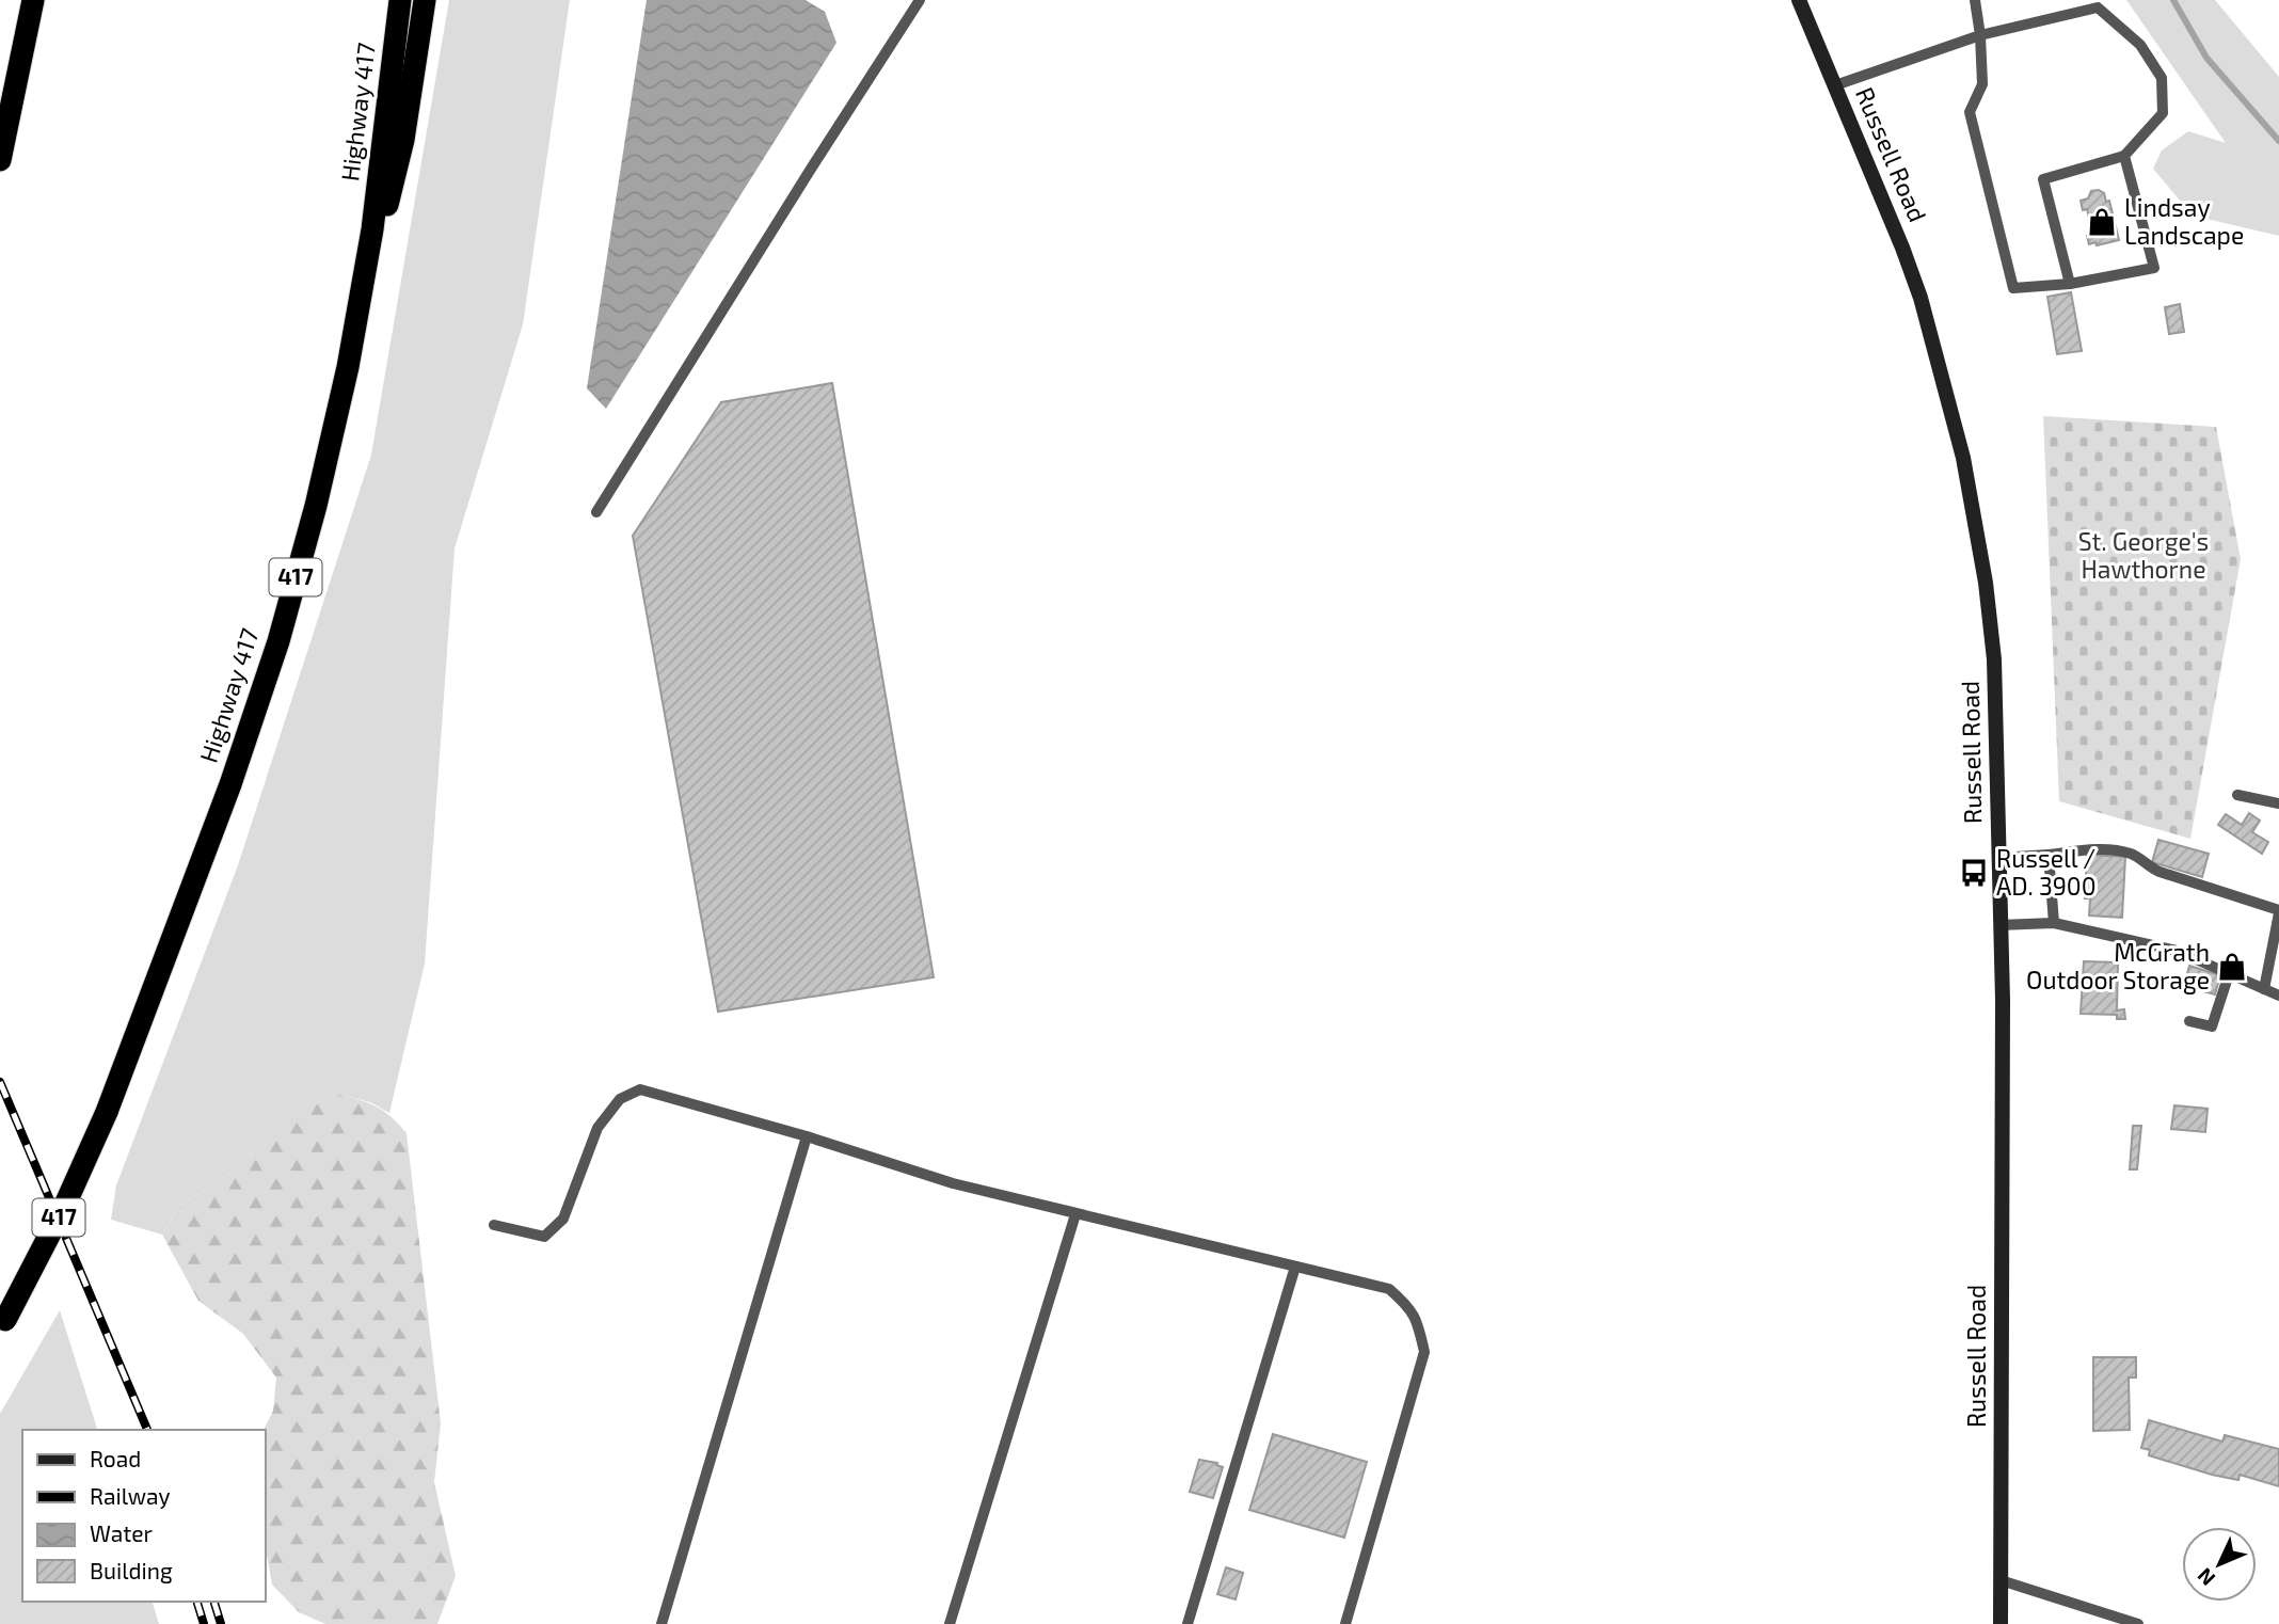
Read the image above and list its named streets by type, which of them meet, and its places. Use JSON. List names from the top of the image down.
{
  "streets": {
    "highway": ["Highway 417", "417"],
    "main road": ["Russell Road"]
  },
  "parks": ["St. George's Hawthorne"],
  "places": {
    "shop": ["Lindsay Landscape", "McGrath Outdoor Storage"],
    "bus stop": ["Russell / AD. 3900"]
  },
  "legend": [
    "Road",
    "Railway",
    "Water",
    "Building"
  ],
  "north": "bottom left"
}
